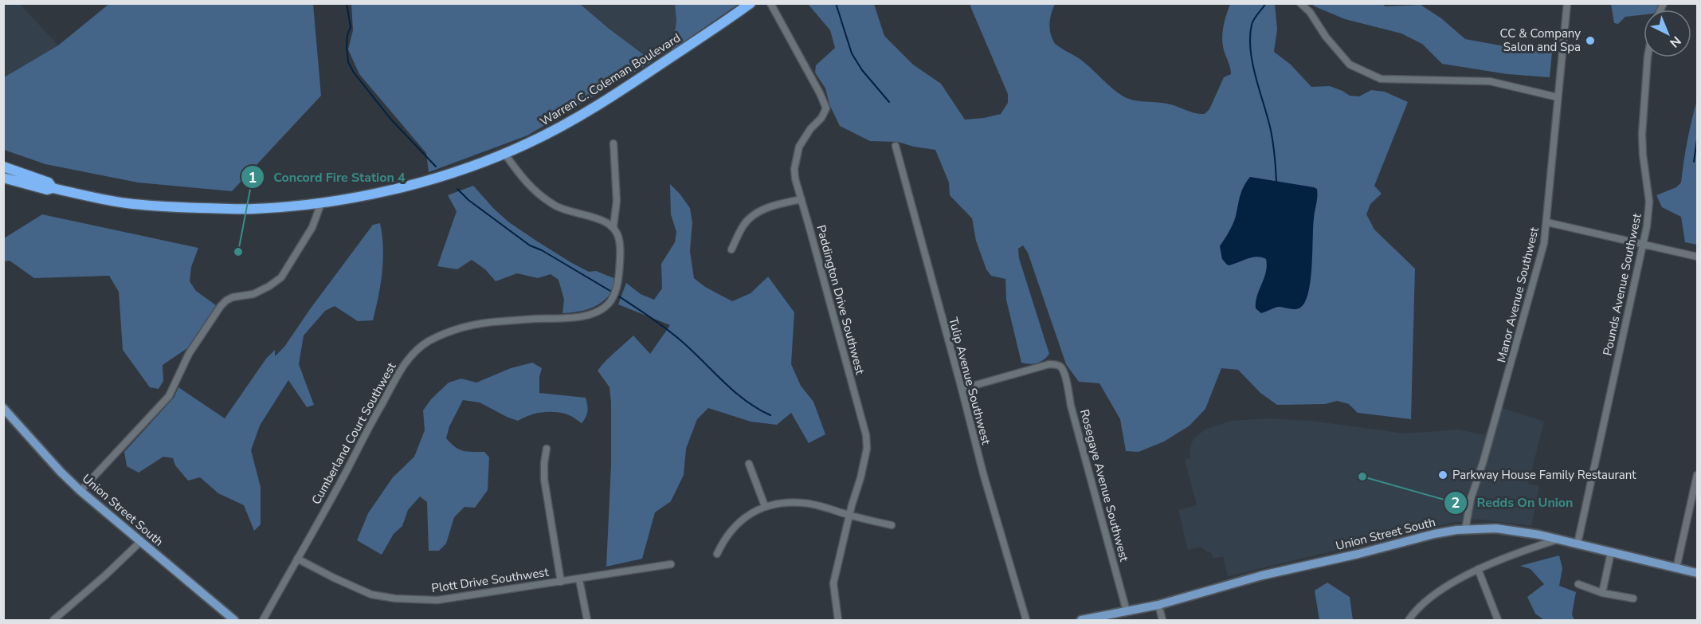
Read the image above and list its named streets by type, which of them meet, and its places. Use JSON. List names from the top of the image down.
{
  "streets": {
    "highway": ["Warren C. Coleman Boulevard"],
    "main road": ["Union Street South"],
    "street": [
      "Pounds Avenue Southwest",
      "Manor Avenue Southwest",
      "Paddington Drive Southwest",
      "Tulip Avenue Southwest",
      "Cumberland Court Southwest",
      "Rosegaye Avenue Southwest",
      "Plott Drive Southwest"
    ]
  },
  "crossings": [
    ["Pounds Avenue Southwest", "Union Street South"],
    ["Manor Avenue Southwest", "Union Street South"],
    ["Tulip Avenue Southwest", "Rosegaye Avenue Southwest"],
    ["Cumberland Court Southwest", "Plott Drive Southwest"],
    ["Rosegaye Avenue Southwest", "Union Street South"]
  ],
  "places": [
    "CC & Company Salon and Spa",
    "Concord Fire Station 4",
    "Parkway House Family Restaurant",
    "Redds On Union"
  ],
  "north": "bottom right"
}
